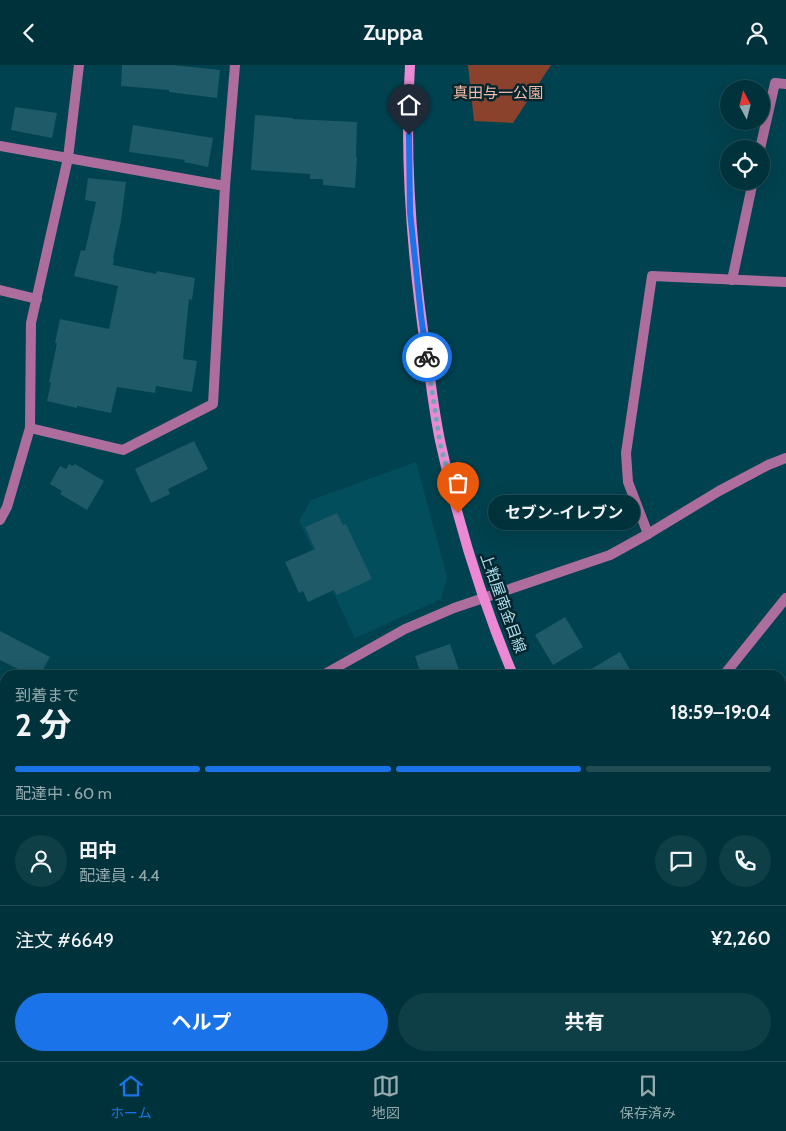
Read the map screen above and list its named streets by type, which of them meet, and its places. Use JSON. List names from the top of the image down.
{
  "streets": {
    "main road": ["上粕屋南金目線"]
  },
  "parks": ["真田与一公園"],
  "places": ["セブン-イレブン"],
  "north": "top",
  "page": {
    "header": "Zuppa",
    "bubble": "セブン-イレブン",
    "heading": ["2 分", "到着まで", "18:59–19:04"],
    "panel": [
      "田中",
      "配達員 · 4.4",
      "注文 #6649",
      "¥2,260"
    ],
    "bar": "配達中 · 60 m",
    "buttons": ["ヘルプ", "共有"],
    "tabs": ["ホーム", "地図", "保存済み"]
  }
}
